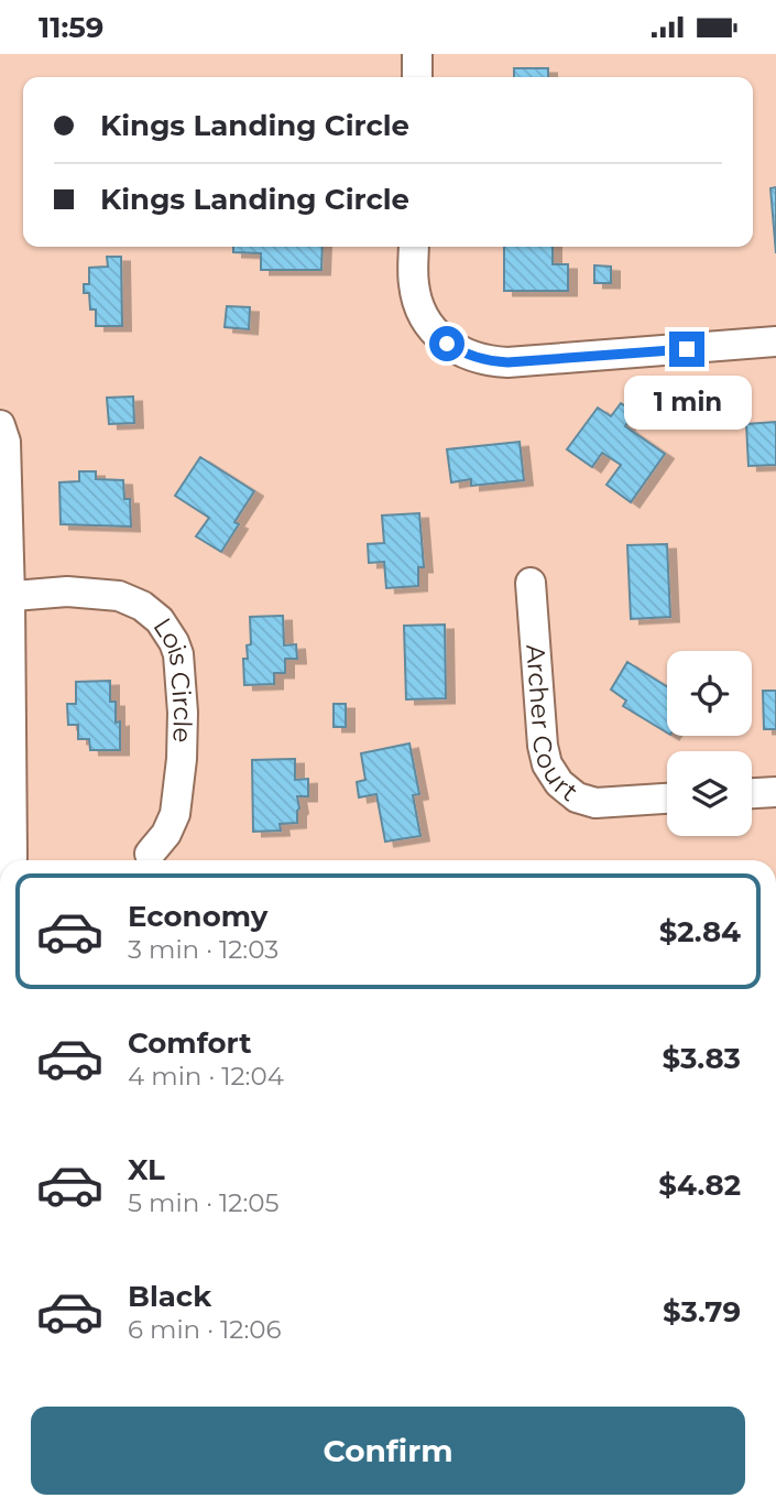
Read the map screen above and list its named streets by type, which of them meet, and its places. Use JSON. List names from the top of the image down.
{
  "streets": {
    "street": ["Lois Circle", "Archer Court"]
  },
  "page": {
    "status": "11:59",
    "banner": ["Kings Landing Circle", "Kings Landing Circle"],
    "bubble": "1 min",
    "list": [
      {
        "name": "Economy",
        "note": "3 min · 12:03",
        "value": "$2.84"
      },
      {
        "name": "Comfort",
        "note": "4 min · 12:04",
        "value": "$3.83"
      },
      {
        "name": "XL",
        "note": "5 min · 12:05",
        "value": "$4.82"
      },
      {
        "name": "Black",
        "note": "6 min · 12:06",
        "value": "$3.79"
      }
    ],
    "buttons": "Confirm"
  }
}
